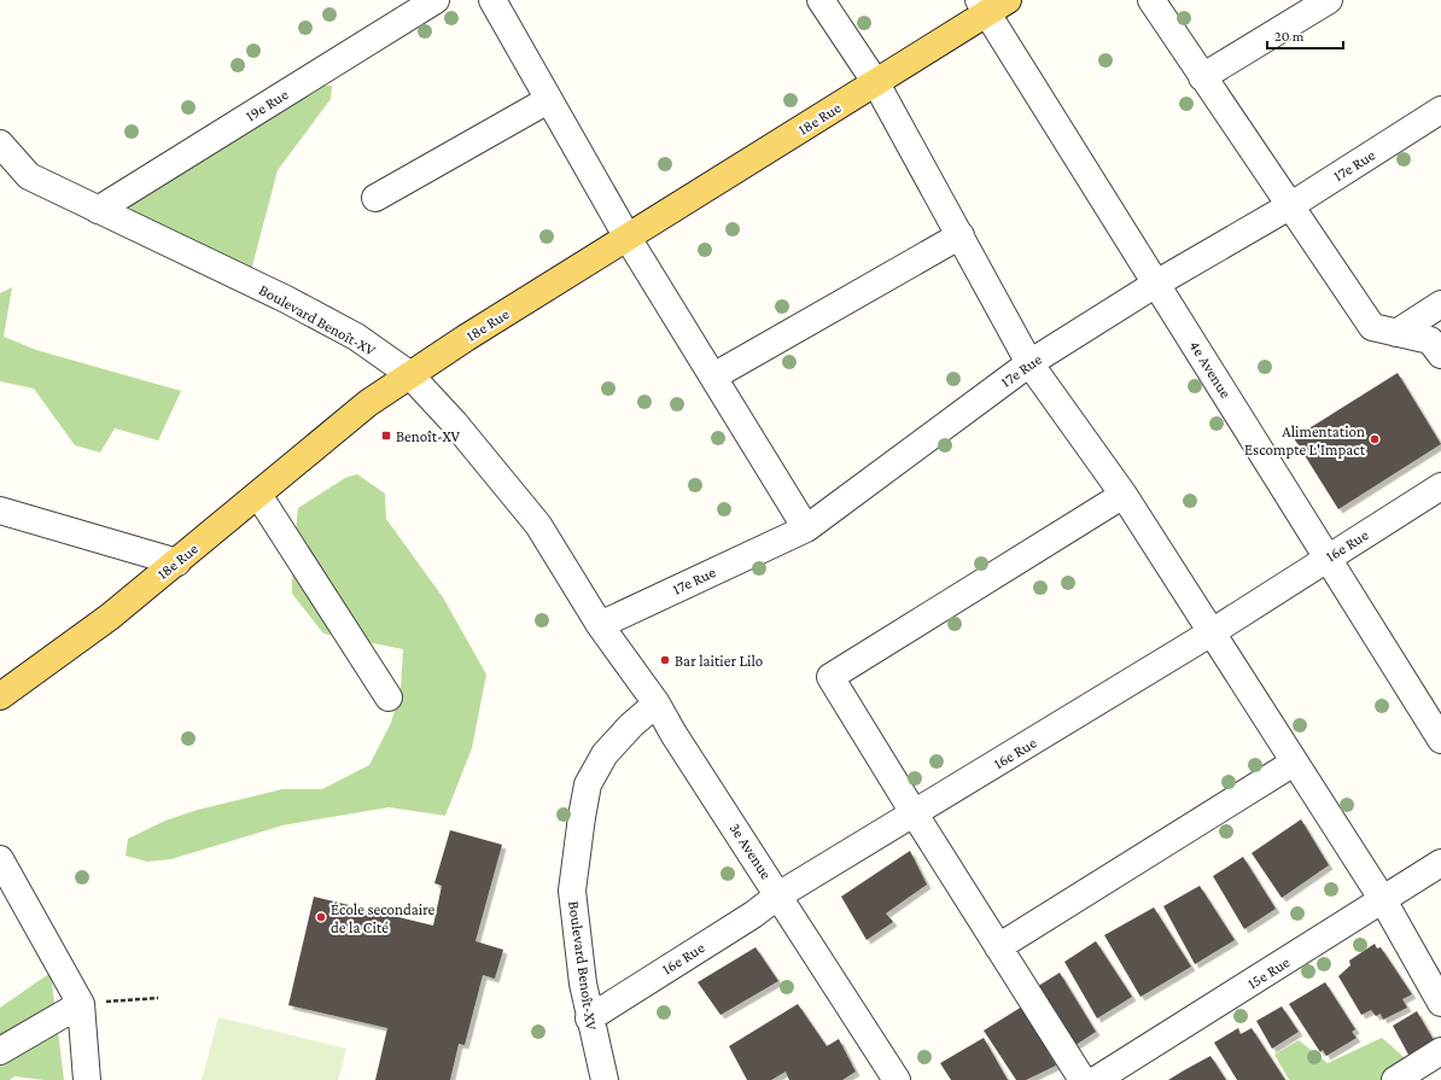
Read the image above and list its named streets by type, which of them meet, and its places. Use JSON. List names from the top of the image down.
{
  "streets": {
    "main road": ["18e Rue"],
    "street": [
      "19e Rue",
      "17e Rue",
      "Boulevard Benoît-XV",
      "4e Avenue",
      "16e Rue",
      "3e Avenue",
      "15e Rue"
    ]
  },
  "crossings": [
    ["19e Rue", "Boulevard Benoît-XV"],
    ["18e Rue", "Boulevard Benoît-XV"],
    ["18e Rue", "4e Avenue"],
    ["17e Rue", "Boulevard Benoît-XV"],
    ["17e Rue", "4e Avenue"],
    ["17e Rue", "3e Avenue"],
    ["Boulevard Benoît-XV", "16e Rue"],
    ["Boulevard Benoît-XV", "3e Avenue"],
    ["4e Avenue", "16e Rue"],
    ["16e Rue", "3e Avenue"]
  ],
  "places": {
    "transit": ["Benoît-XV"],
    "other": ["Alimentation Escompte L'Impact", "Bar laitier Lilo", "École secondaire de la Cité"]
  },
  "scale_bar": "20 m"
}
